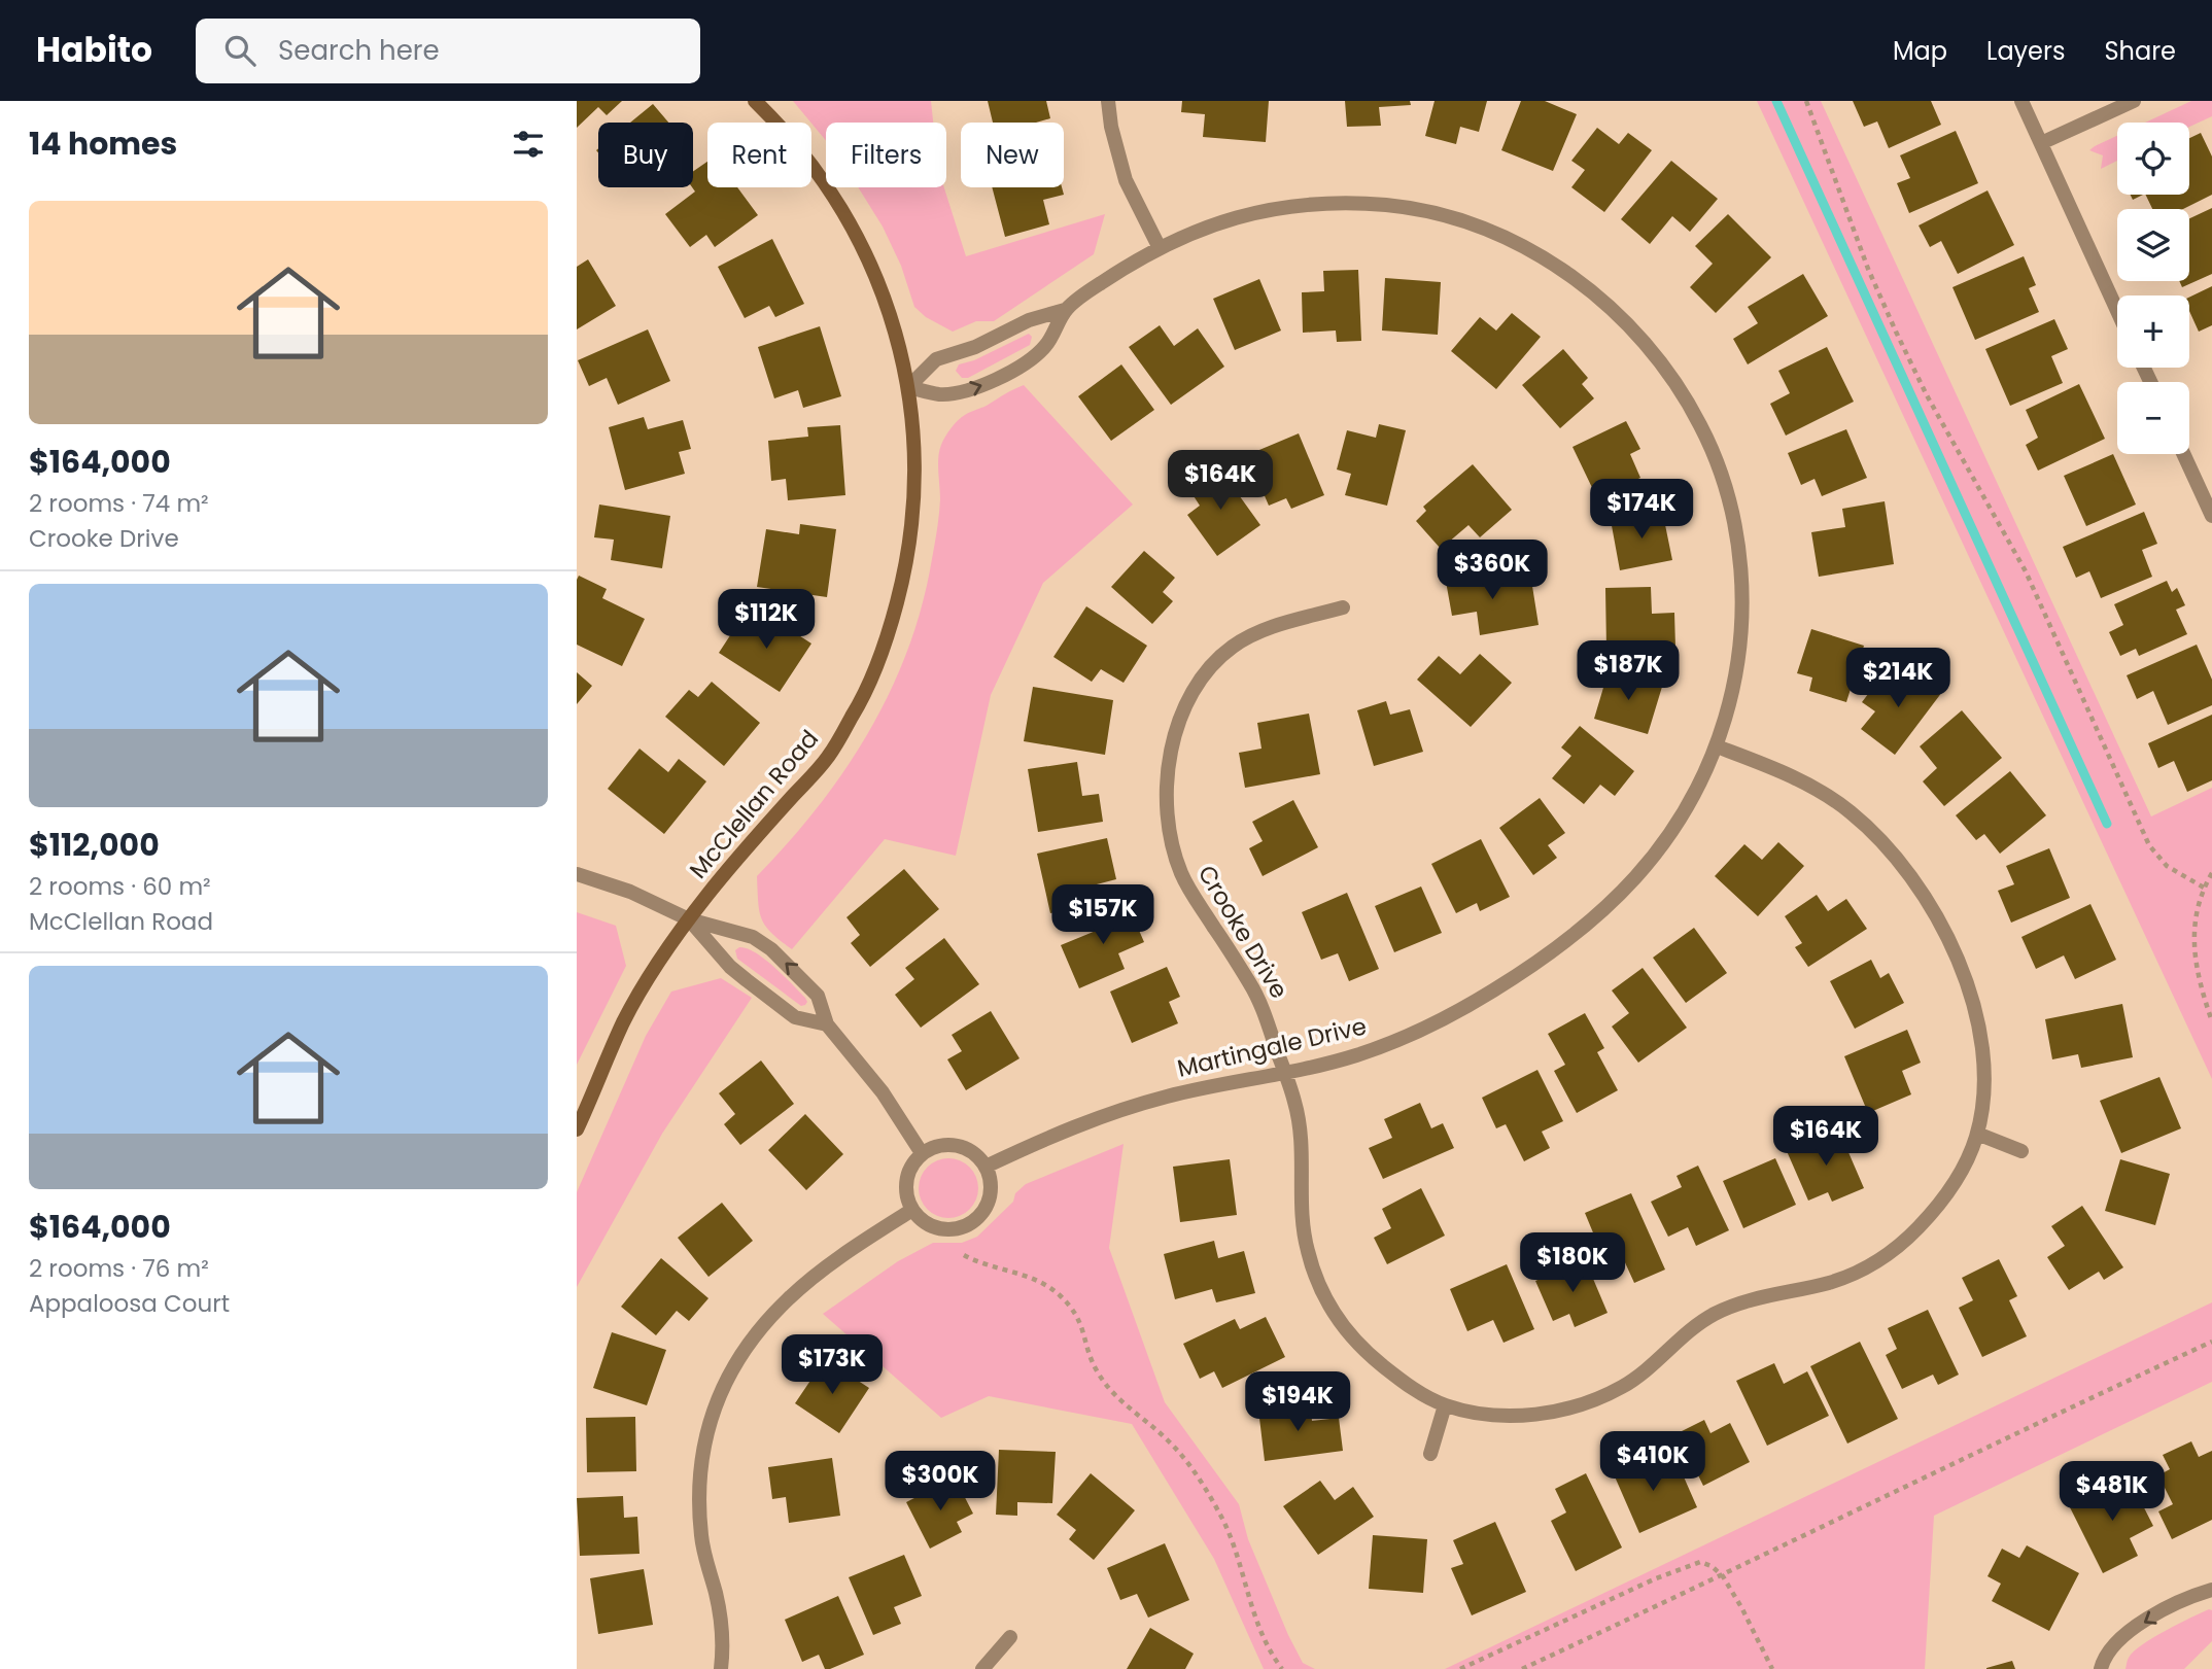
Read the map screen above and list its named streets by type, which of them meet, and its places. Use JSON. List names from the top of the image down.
{
  "streets": {
    "street": ["McClellan Road", "Crooke Drive", "Martingale Drive"]
  },
  "crossings": [
    ["McClellan Road", "Martingale Drive"],
    ["Crooke Drive", "Martingale Drive"]
  ],
  "page": {
    "header": "Habito",
    "search": "Search here",
    "nav": ["Map", "Layers", "Share"],
    "heading": "14 homes",
    "map_buttons": ["+", "−"],
    "chip": [
      "Buy",
      "Rent",
      "Filters",
      "New"
    ],
    "list": [
      {
        "name": "$164,000",
        "note": "2 rooms · 74 m² · Crooke Drive"
      },
      {
        "name": "$112,000",
        "note": "2 rooms · 60 m² · McClellan Road"
      },
      {
        "name": "$164,000",
        "note": "2 rooms · 76 m² · Appaloosa Court"
      }
    ],
    "price": [
      "$164K",
      "$174K",
      "$360K",
      "$112K",
      "$187K",
      "$214K",
      "$157K",
      "$164K",
      "$180K",
      "$173K",
      "$194K",
      "$410K",
      "$300K",
      "$481K"
    ]
  }
}
